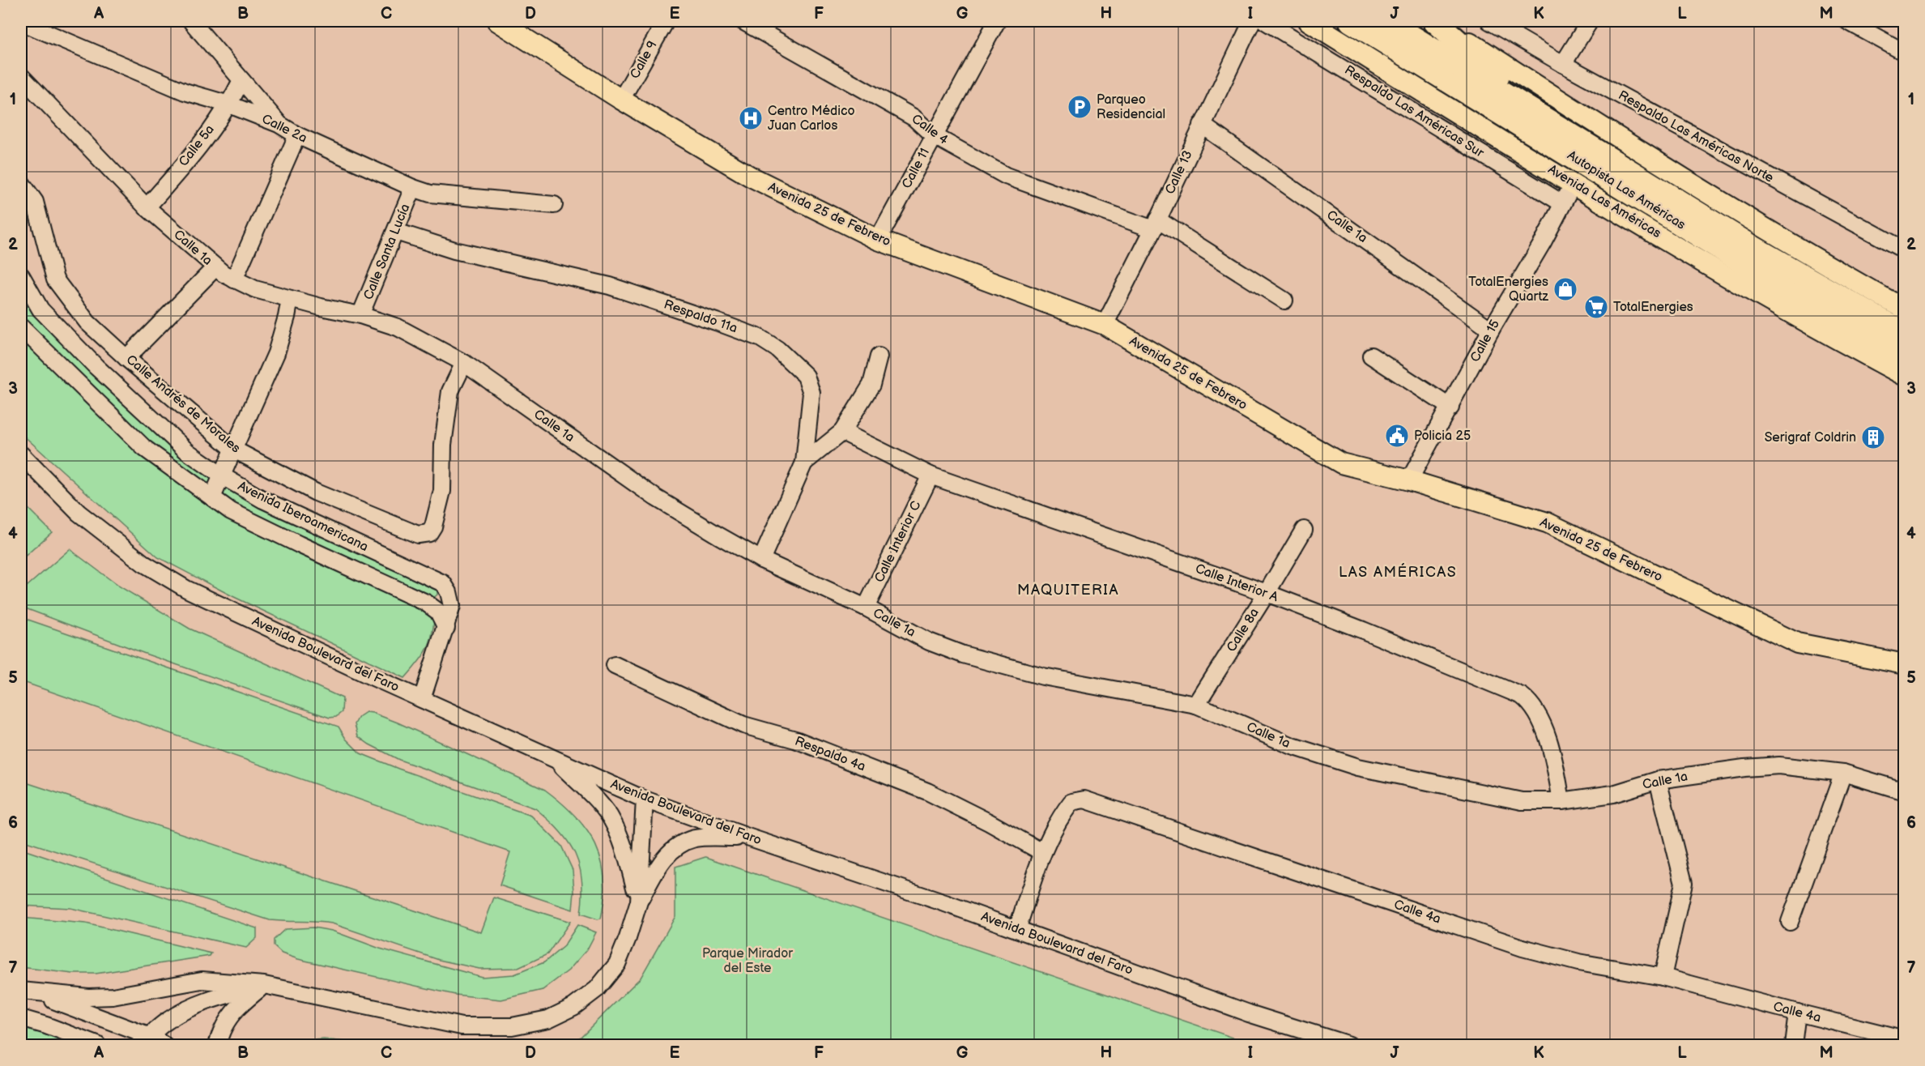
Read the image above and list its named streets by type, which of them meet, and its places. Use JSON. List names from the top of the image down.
{
  "streets": {
    "highway": ["Autopista Las Américas"],
    "main road": ["Avenida Las Américas", "Avenida 25 de Febrero"],
    "street": [
      "Calle 9",
      "Respaldo Las Américas Sur",
      "Calle 2a",
      "Calle 4",
      "Respaldo Las Américas Norte",
      "Calle 5a",
      "Calle 11",
      "Calle 13",
      "Calle 1a",
      "Calle Santa Lucía",
      "Respaldo 11a",
      "Calle 15",
      "Calle Andrés de Morales",
      "Avenida Iberoamericana",
      "Calle Interior C",
      "Calle Interior A",
      "Calle 8a",
      "Avenida Boulevard del Faro",
      "Respaldo 4a",
      "Calle 4a"
    ]
  },
  "crossings": [
    ["Calle 9", "Avenida 25 de Febrero"],
    ["Respaldo Las Américas Sur", "Calle 15"],
    ["Calle 2a", "Calle 5a"],
    ["Calle 2a", "Calle Santa Lucía"],
    ["Calle 4", "Calle 11"],
    ["Calle 4", "Calle 13"],
    ["Calle 5a", "Calle 1a"],
    ["Calle 11", "Avenida 25 de Febrero"],
    ["Calle 13", "Avenida 25 de Febrero"],
    ["Calle 13", "Calle 1a"],
    ["Avenida Las Américas", "Calle 15"],
    ["Avenida 25 de Febrero", "Calle 15"],
    ["Calle 1a", "Calle Santa Lucía"],
    ["Calle 1a", "Respaldo 11a"],
    ["Calle 1a", "Calle 15"],
    ["Calle 1a", "Calle Andrés de Morales"],
    ["Calle 1a", "Calle Interior C"],
    ["Calle 1a", "Calle Interior A"],
    ["Calle 1a", "Calle 8a"],
    ["Calle Santa Lucía", "Respaldo 11a"],
    ["Avenida Iberoamericana", "Avenida Boulevard del Faro"],
    ["Calle Interior C", "Calle Interior A"],
    ["Calle Interior A", "Calle 8a"],
    ["Avenida Boulevard del Faro", "Calle 4a"],
    ["Respaldo 4a", "Calle 4a"]
  ],
  "districts": ["LAS AMÉRICAS", "MAQUITERIA"],
  "parks": ["Parque Mirador del Este"],
  "places": {
    "parking": ["Parqueo Residencial"],
    "hospital": ["Centro Médico Juan Carlos"],
    "shop": ["TotalEnergies Quartz"],
    "supermarket": ["TotalEnergies"],
    "public building": ["Policia 25"],
    "building": ["Serigraf Coldrin"]
  },
  "grid": {
    "columns": [
      "A",
      "B",
      "C",
      "D",
      "E",
      "F",
      "G",
      "H",
      "I",
      "J",
      "K",
      "L",
      "M"
    ],
    "rows": [
      "1",
      "2",
      "3",
      "4",
      "5",
      "6",
      "7"
    ]
  }
}
